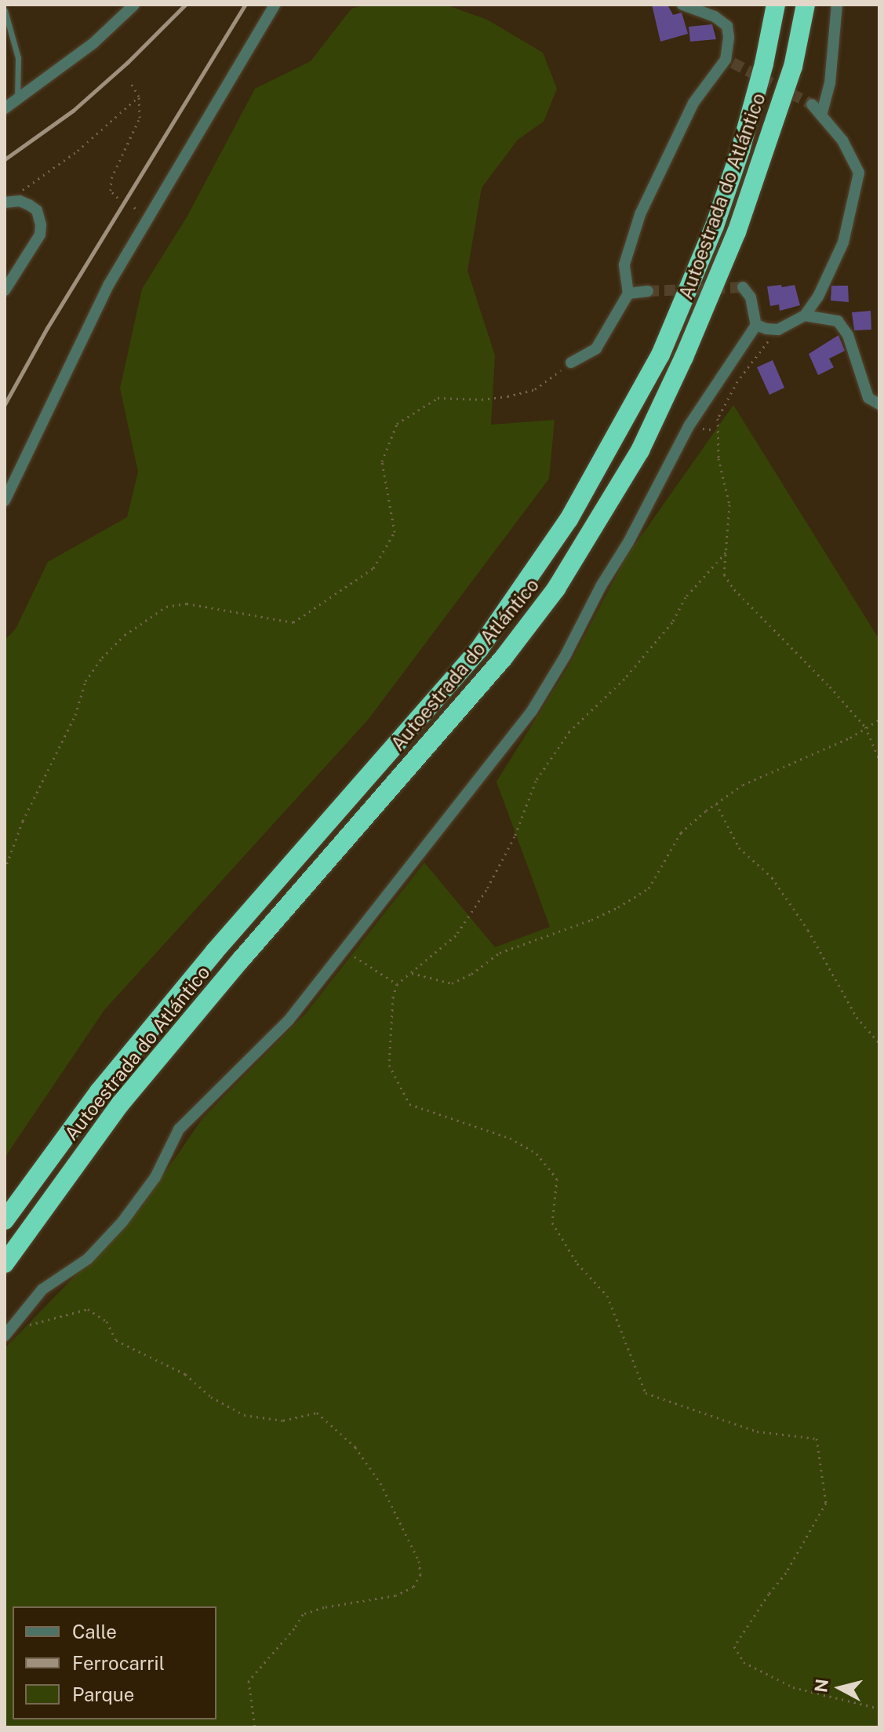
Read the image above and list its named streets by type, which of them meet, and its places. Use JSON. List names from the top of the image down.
{
  "streets": {
    "highway": ["Autoestrada do Atlántico"]
  },
  "legend": ["Calle", "Ferrocarril", "Parque"],
  "north": "left"
}
